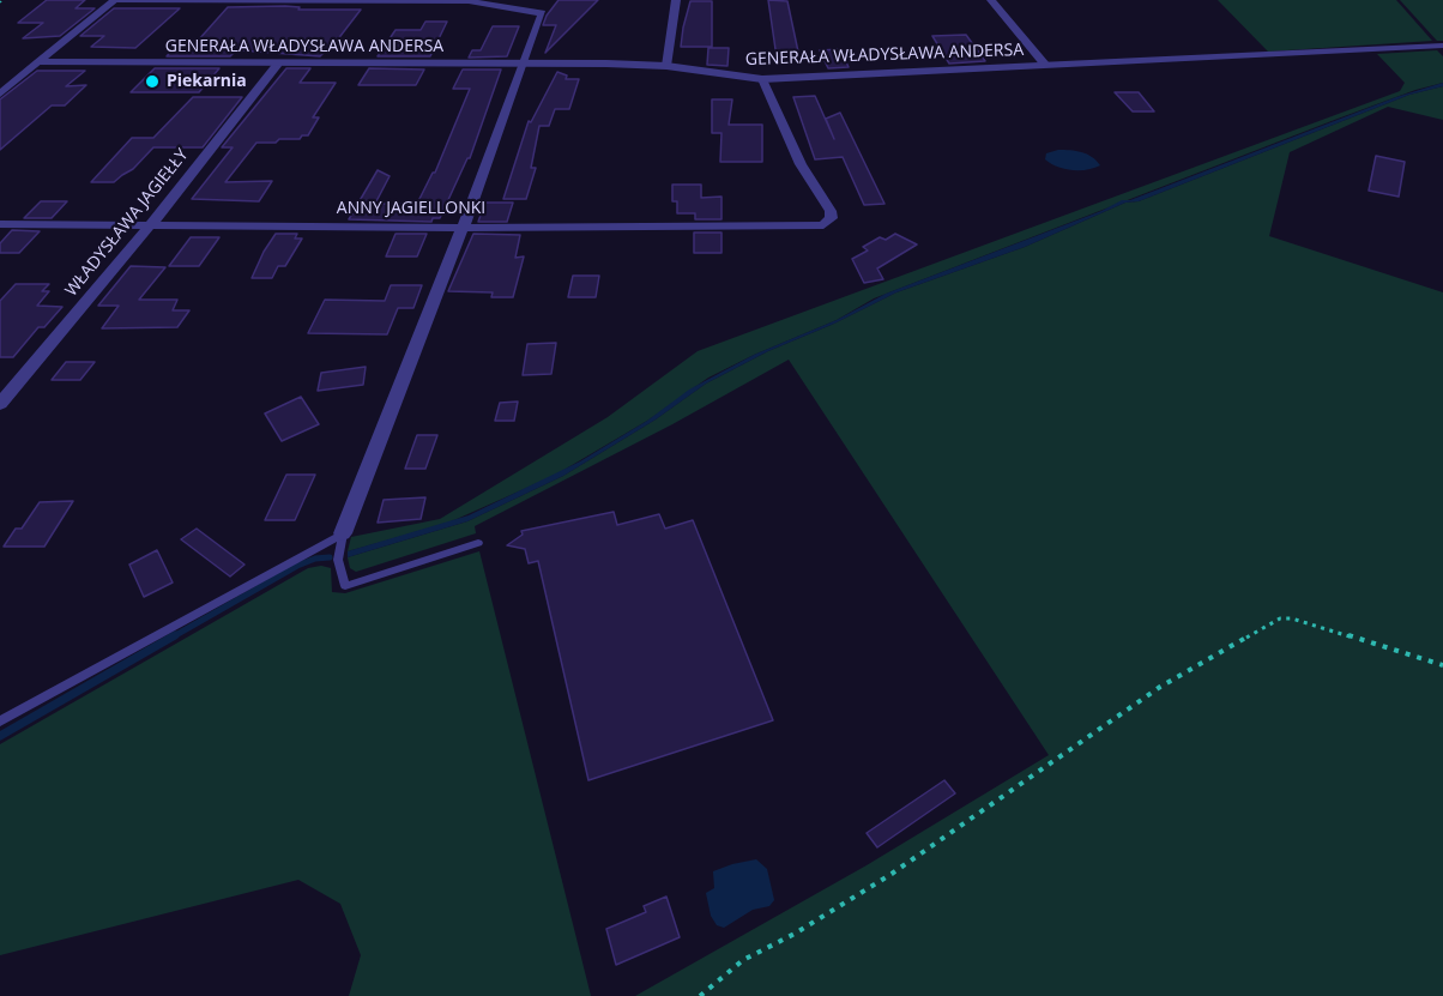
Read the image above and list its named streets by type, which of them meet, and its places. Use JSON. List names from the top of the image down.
{
  "streets": {
    "street": ["GENERAŁA WŁADYSŁAWA ANDERSA", "ANNY JAGIELLONKI", "WŁADYSŁAWA JAGIEŁŁY"]
  },
  "crossings": [
    ["GENERAŁA WŁADYSŁAWA ANDERSA", "ANNY JAGIELLONKI"],
    ["GENERAŁA WŁADYSŁAWA ANDERSA", "WŁADYSŁAWA JAGIEŁŁY"],
    ["ANNY JAGIELLONKI", "WŁADYSŁAWA JAGIEŁŁY"]
  ],
  "places": ["Piekarnia"]
}
